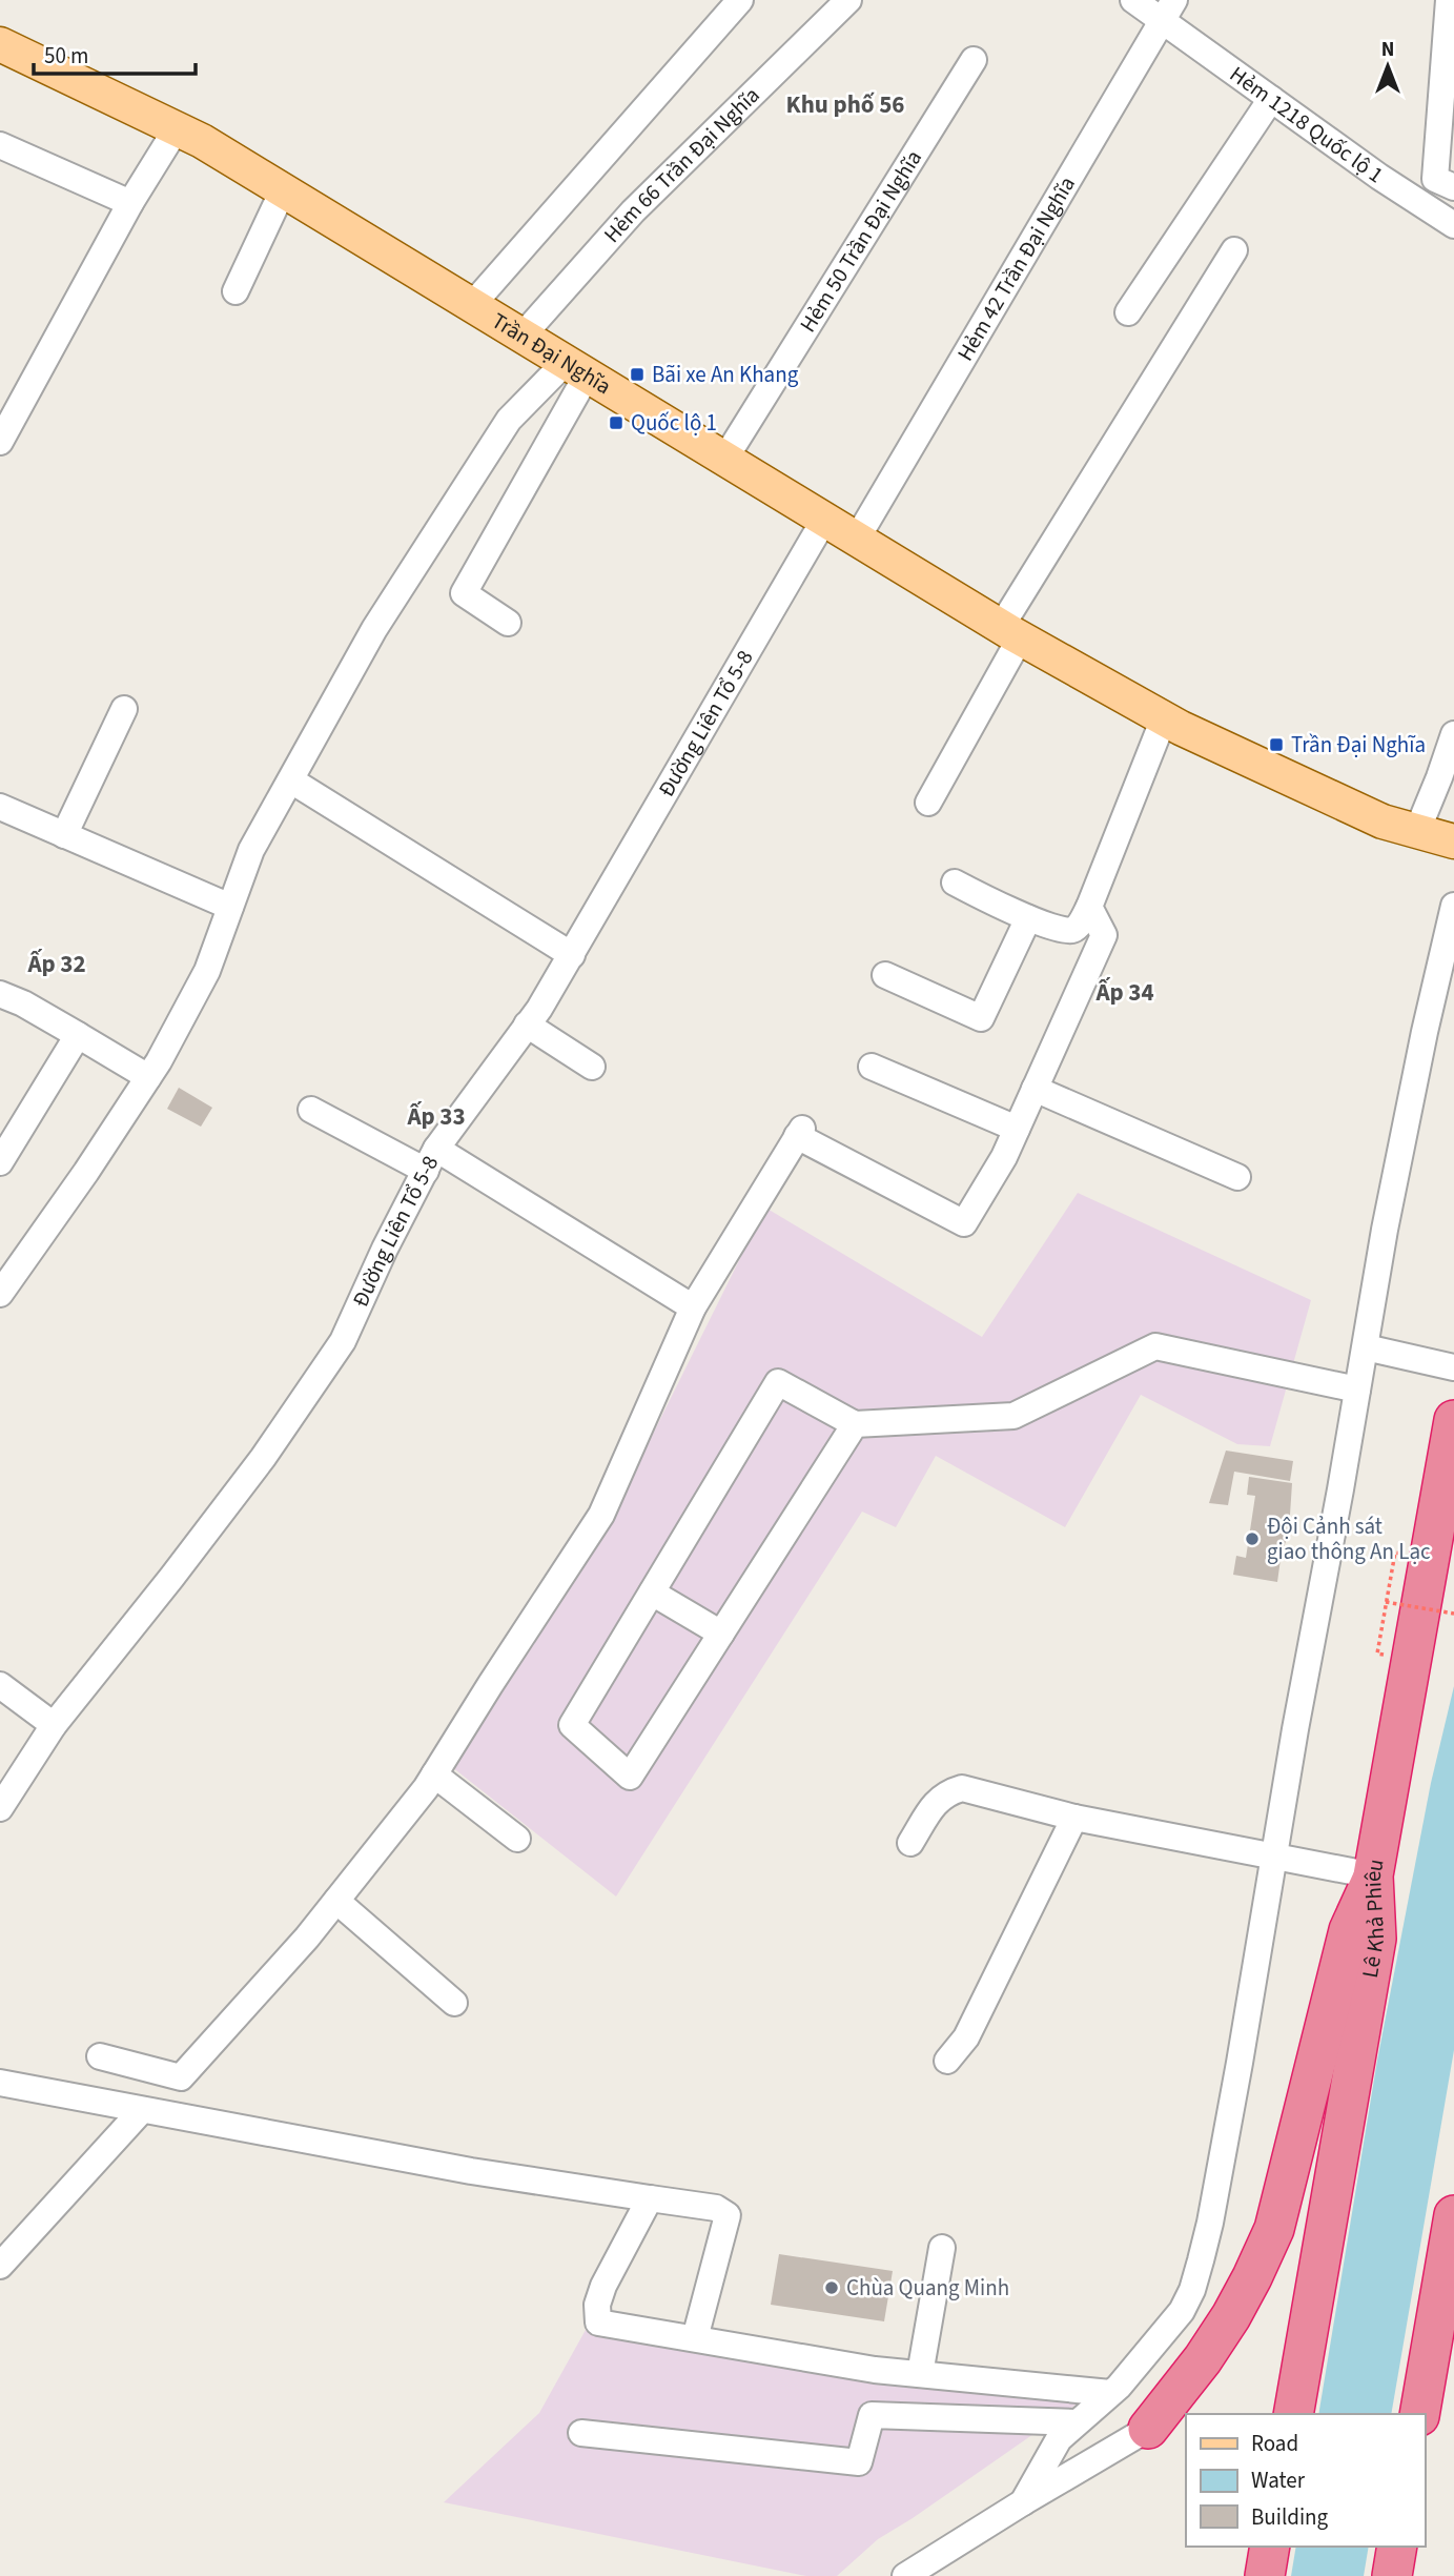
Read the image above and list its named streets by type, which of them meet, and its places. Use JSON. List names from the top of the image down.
{
  "streets": {
    "highway": ["Lê Khả Phiêu"],
    "main road": ["Trần Đại Nghĩa"],
    "street": [
      "Hẻm 1218 Quốc lộ 1",
      "Hẻm 66 Trần Đại Nghĩa",
      "Hẻm 50 Trần Đại Nghĩa",
      "Hẻm 42 Trần Đại Nghĩa",
      "Đường Liên Tổ 5-8"
    ]
  },
  "crossings": [
    ["Hẻm 1218 Quốc lộ 1", "Hẻm 42 Trần Đại Nghĩa"],
    ["Hẻm 66 Trần Đại Nghĩa", "Trần Đại Nghĩa"],
    ["Hẻm 50 Trần Đại Nghĩa", "Trần Đại Nghĩa"],
    ["Hẻm 42 Trần Đại Nghĩa", "Trần Đại Nghĩa"],
    ["Trần Đại Nghĩa", "Đường Liên Tổ 5-8"]
  ],
  "districts": [
    "Khu phố 56",
    "Ấp 32",
    "Ấp 34",
    "Ấp 33"
  ],
  "places": {
    "transit": ["Bãi xe An Khang", "Quốc lộ 1", "Trần Đại Nghĩa"],
    "other": ["Đội Cảnh sát giao thông An Lạc", "Chùa Quang Minh"]
  },
  "legend": ["Road", "Water", "Building"],
  "scale_bar": "50 m",
  "north": "top"
}
